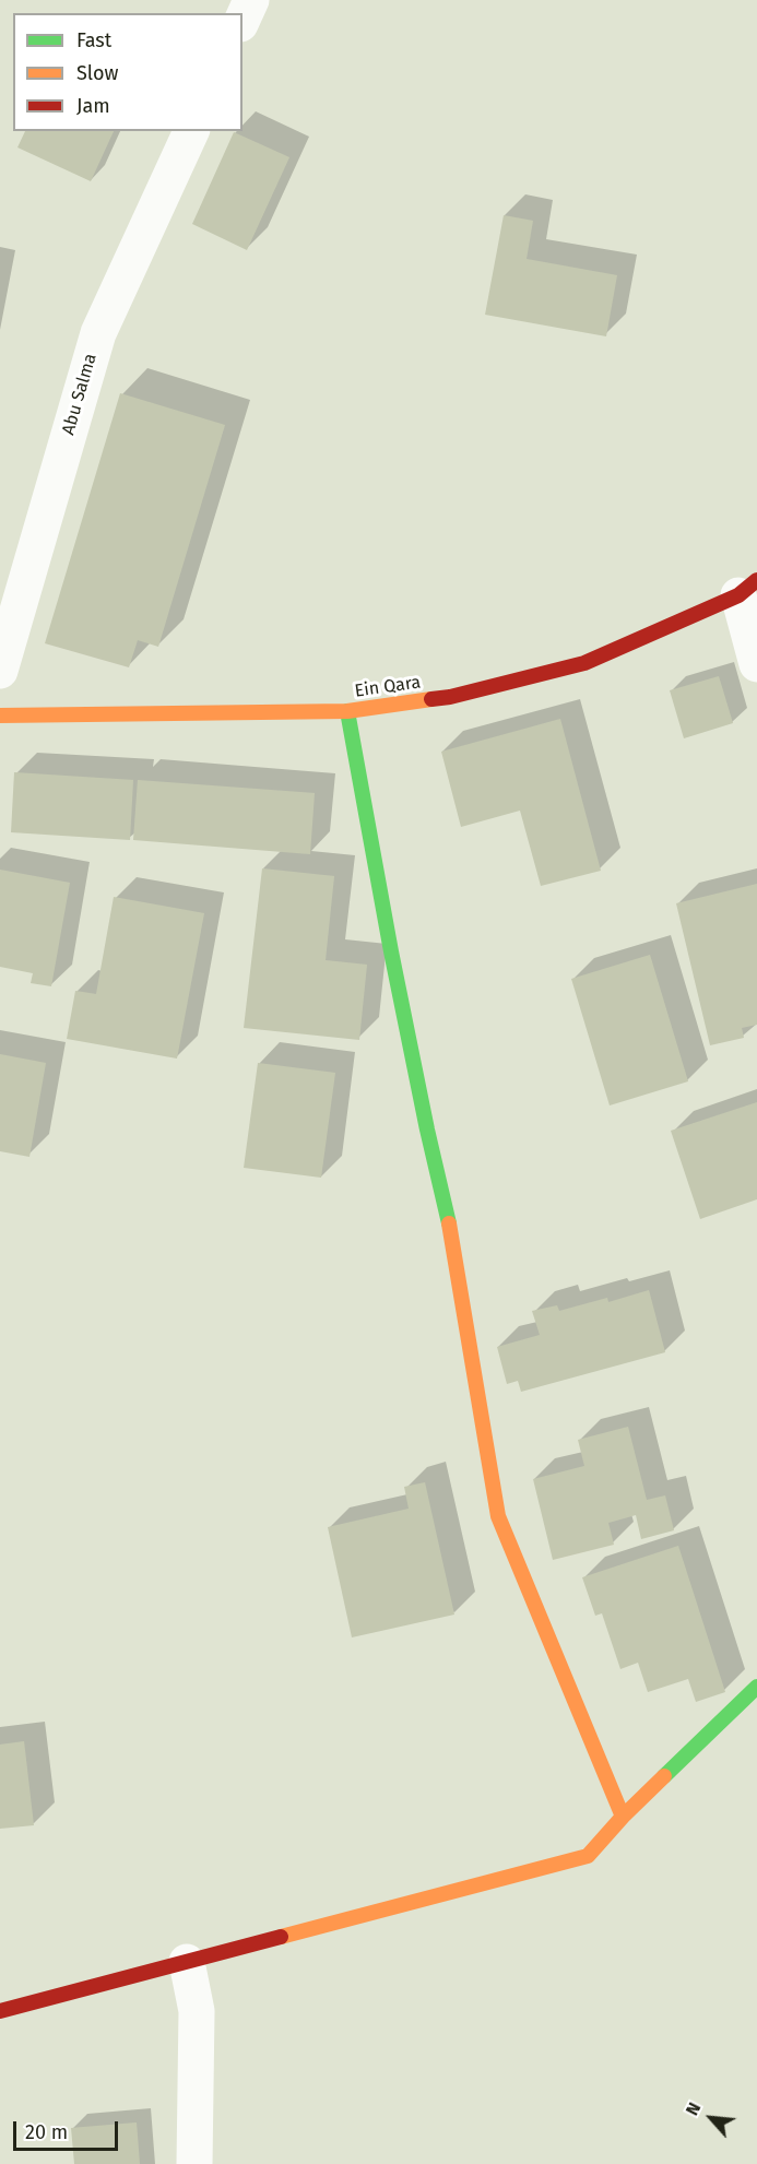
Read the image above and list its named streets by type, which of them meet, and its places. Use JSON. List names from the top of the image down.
{
  "streets": {
    "street": ["Abu Salma", "Ein Qara"]
  },
  "legend": ["Fast", "Slow", "Jam"],
  "scale_bar": "20 m",
  "north": "top left"
}
